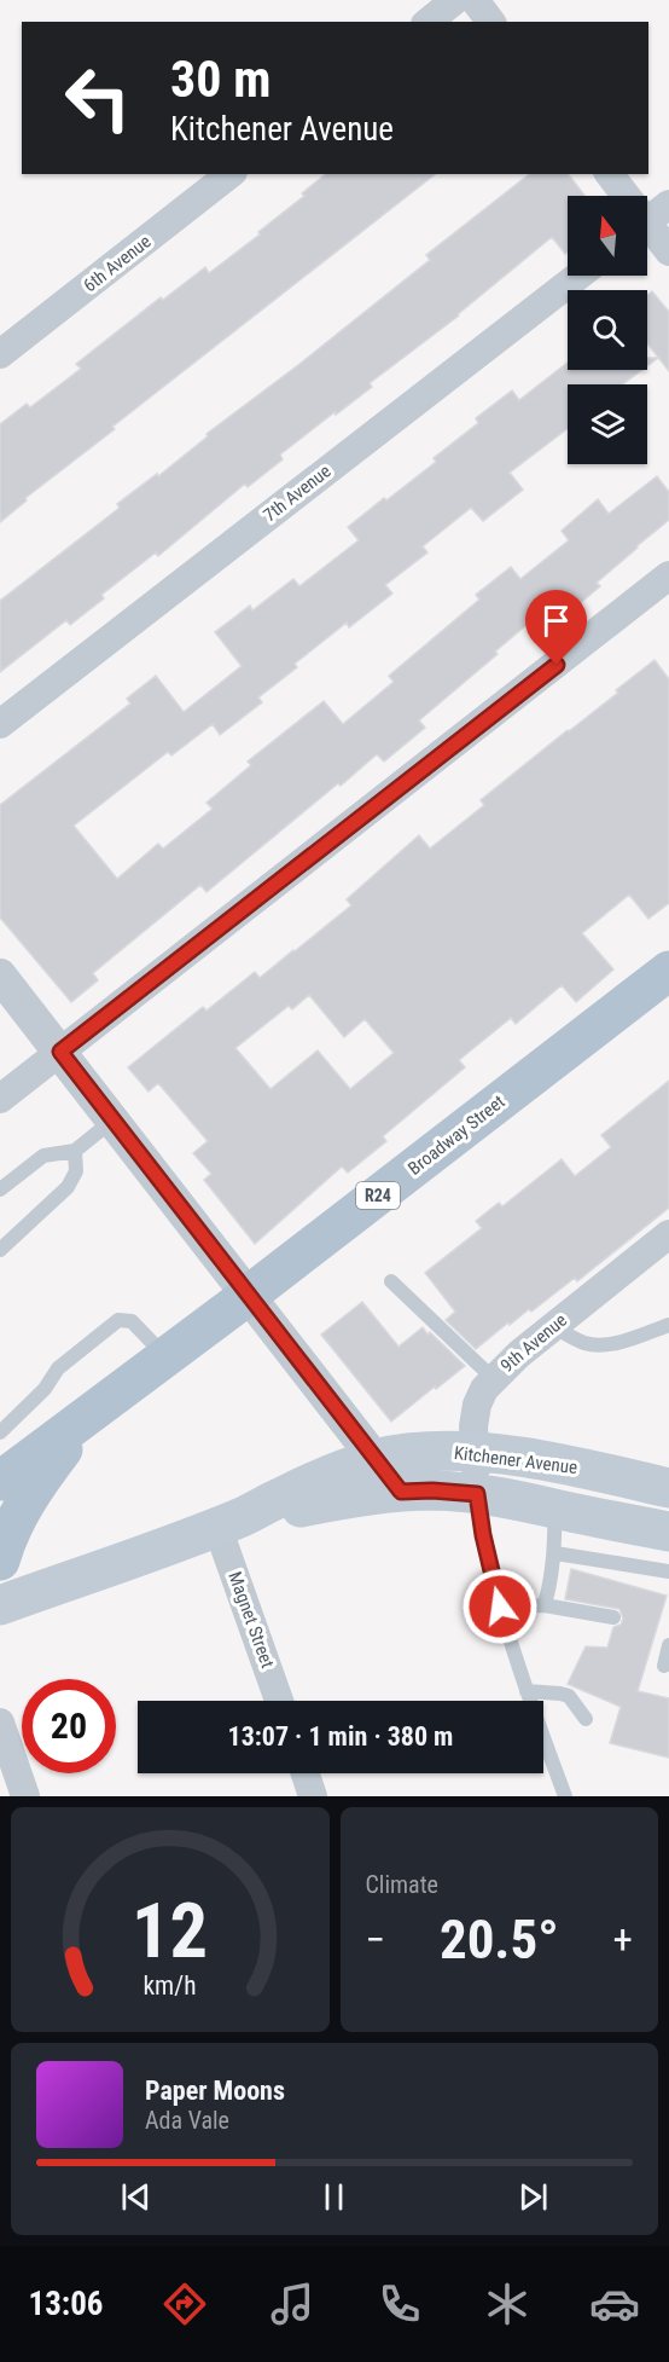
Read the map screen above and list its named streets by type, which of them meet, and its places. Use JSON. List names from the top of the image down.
{
  "streets": {
    "main road": ["Broadway Street", "R24", "Kitchener Avenue"],
    "street": [
      "6th Avenue",
      "7th Avenue",
      "9th Avenue",
      "Magnet Street"
    ]
  },
  "crossings": [
    ["Broadway Street", "R24"],
    ["9th Avenue", "Kitchener Avenue"],
    ["Kitchener Avenue", "Magnet Street"]
  ],
  "north": "top",
  "page": {
    "turn": ["30 m", "Kitchener Avenue"],
    "limit": "20",
    "trip": "13:07 · 1 min · 380 m",
    "tile": "Climate",
    "heat": ["−", "20.5°", "+"],
    "song": ["Paper Moons", "Ada Vale"],
    "tabs": "13:06",
    "gauge": ["12", "km/h"]
  }
}
